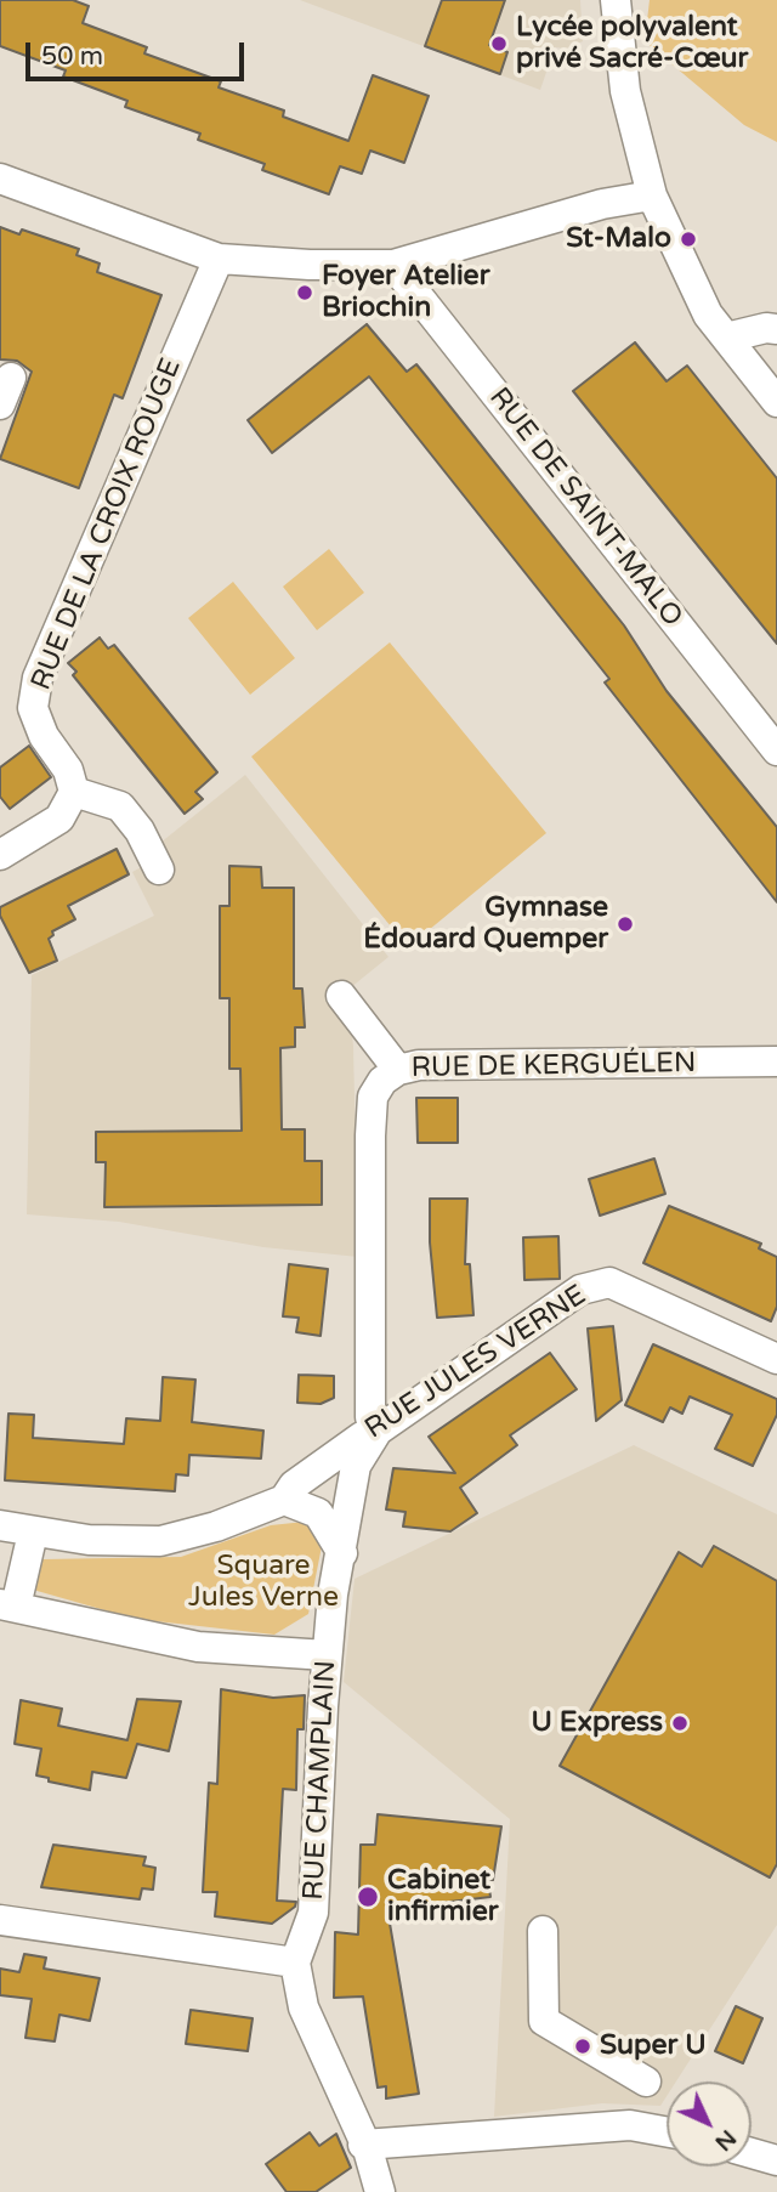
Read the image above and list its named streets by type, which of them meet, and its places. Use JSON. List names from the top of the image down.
{
  "streets": {
    "street": [
      "RUE DE SAINT-MALO",
      "RUE DE LA CROIX ROUGE",
      "RUE DE KERGUÉLEN",
      "RUE JULES VERNE",
      "RUE CHAMPLAIN"
    ]
  },
  "crossings": [
    ["RUE DE KERGUÉLEN", "RUE JULES VERNE"],
    ["RUE DE KERGUÉLEN", "RUE CHAMPLAIN"],
    ["RUE JULES VERNE", "RUE CHAMPLAIN"]
  ],
  "parks": ["Square Jules Verne"],
  "places": [
    "Lycée polyvalent privé Sacré-Cœur",
    "St-Malo",
    "Foyer Atelier Briochin",
    "Gymnase Édouard Quemper",
    "U Express",
    "Cabinet infirmier",
    "Super U"
  ],
  "scale_bar": "50 m",
  "north": "bottom right"
}
